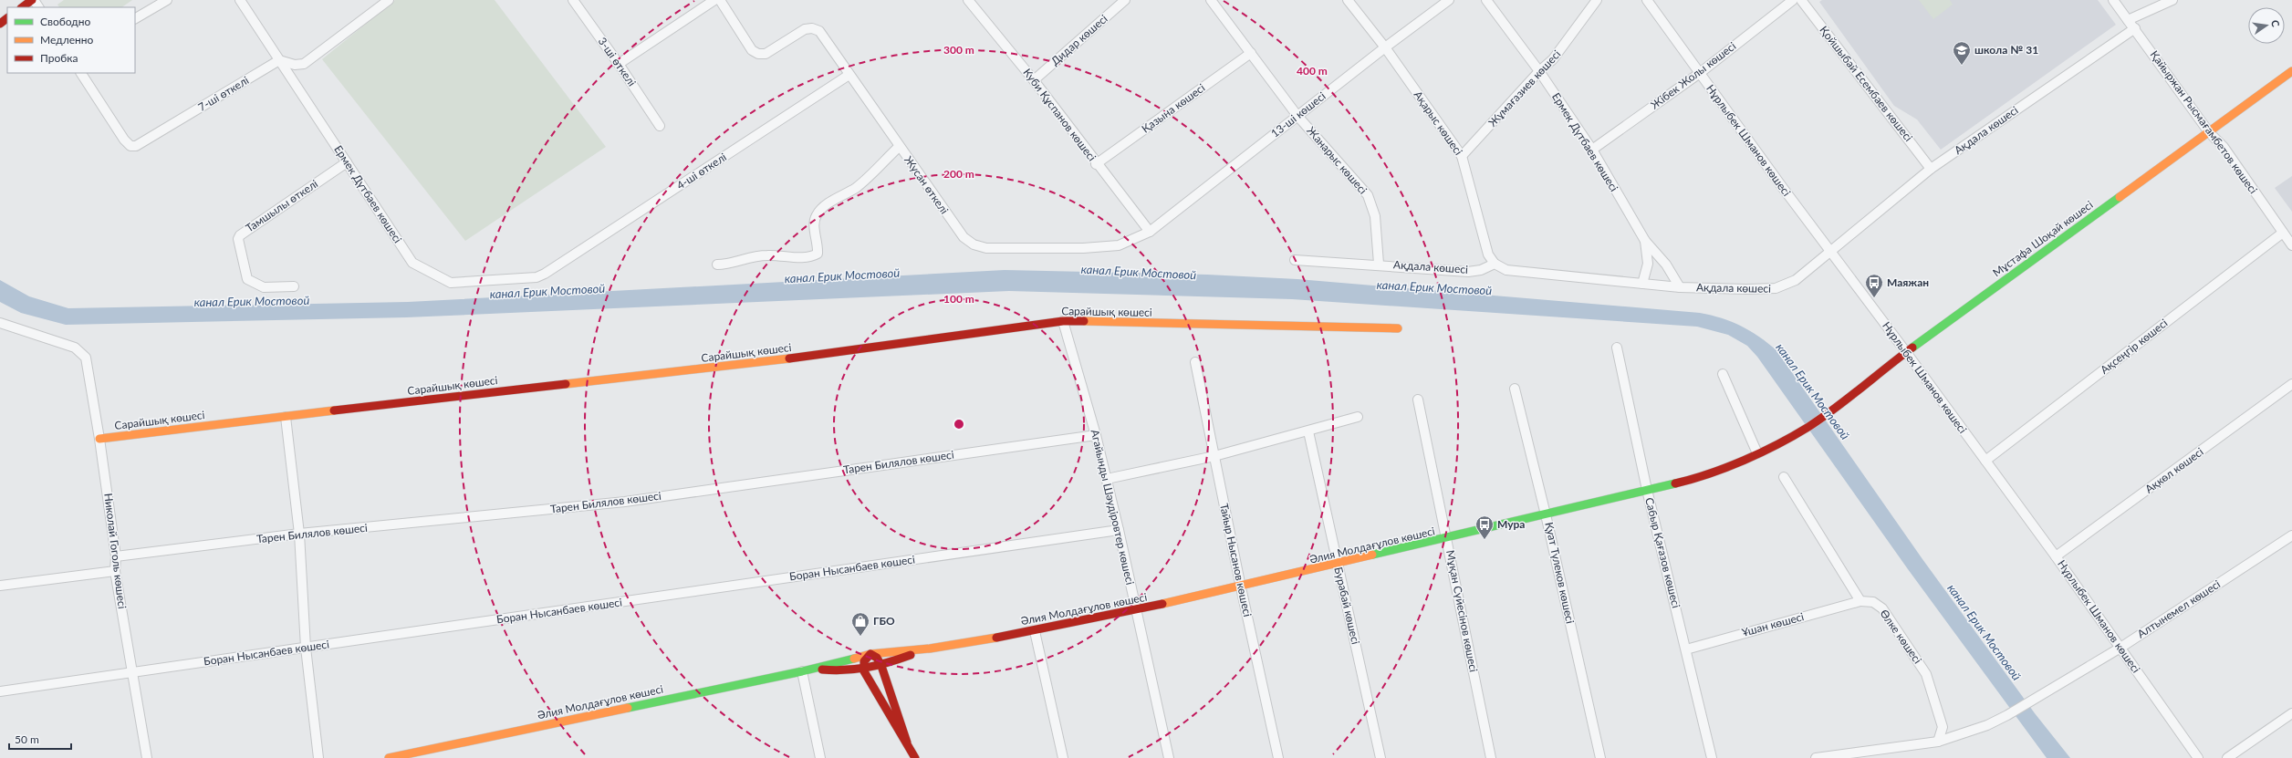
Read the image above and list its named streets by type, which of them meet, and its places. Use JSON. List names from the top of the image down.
{
  "streets": {
    "main road": ["Мұстафа Шоқай көшесi", "Сарайшық көшесі", "Әлия Молдағұлов көшесі"],
    "street": [
      "Дидар көшесі",
      "3-шi өткелi",
      "Жібек Жолы көшесі",
      "Қойшыбай Есембаев көшесі",
      "Жұмағазиев көшесі",
      "7-шi өткелi",
      "Қазына көшесі",
      "Куби Құспанов көшесi",
      "13-ші көшесi",
      "Қайыржан Рысмағамбетов көшесі",
      "Ақарыс көшесi",
      "Ақдала көшесі",
      "Нұрлыбек Шманов көшесі",
      "Ермек Дүтбаев көшесi",
      "Жанарыс көшесі",
      "4-шi өткелi",
      "Жусан өткелі",
      "Тамшылы өткелі",
      "Ақсеңгір көшесі",
      "Тарен Билялов көшесі",
      "Ақкөл көшесі",
      "Агайынды Шәудіровтер көшесi",
      "Николай Гоголь көшесі",
      "Сабыр Қағазов көшесі",
      "Тайыр Нысанов көшесi",
      "Боран Нысанбаев көшесі",
      "Қуат Түлеков көшесі",
      "Бурабай көшесi",
      "Алтынемел көшесі",
      "Мұқан Сүйесінов көшесі",
      "Ұшан көшесі",
      "Өлке көшесі"
    ]
  },
  "crossings": [
    ["Дидар көшесі", "Куби Құспанов көшесi"],
    ["Жібек Жолы көшесі", "Нұрлыбек Шманов көшесі"],
    ["Жібек Жолы көшесі", "Ермек Дүтбаев көшесi"],
    ["Қойшыбай Есембаев көшесі", "Ақдала көшесі"],
    ["Жұмағазиев көшесі", "Ақарыс көшесi"],
    ["Жұмағазиев көшесі", "Ермек Дүтбаев көшесi"],
    ["7-шi өткелi", "Ермек Дүтбаев көшесi"],
    ["Қазына көшесі", "Куби Құспанов көшесi"],
    ["Қазына көшесі", "Жанарыс көшесі"],
    ["Куби Құспанов көшесi", "13-ші көшесi"],
    ["Куби Құспанов көшесi", "Жусан өткелі"],
    ["13-ші көшесi", "Ақарыс көшесi"],
    ["13-ші көшесi", "Жанарыс көшесі"],
    ["13-ші көшесi", "Жусан өткелі"],
    ["Қайыржан Рысмағамбетов көшесі", "Ақдала көшесі"],
    ["Қайыржан Рысмағамбетов көшесі", "Мұстафа Шоқай көшесi"],
    ["Қайыржан Рысмағамбетов көшесі", "Ақсеңгір көшесі"],
    ["Ақарыс көшесi", "Ақдала көшесі"],
    ["Ақдала көшесі", "Нұрлыбек Шманов көшесі"],
    ["Ақдала көшесі", "Ермек Дүтбаев көшесi"],
    ["Ақдала көшесі", "Жанарыс көшесі"],
    ["Нұрлыбек Шманов көшесі", "Мұстафа Шоқай көшесi"],
    ["Нұрлыбек Шманов көшесі", "Ақсеңгір көшесі"],
    ["Нұрлыбек Шманов көшесі", "Ақкөл көшесі"],
    ["Нұрлыбек Шманов көшесі", "Алтынемел көшесі"],
    ["Ермек Дүтбаев көшесi", "4-шi өткелi"],
    ["Ермек Дүтбаев көшесi", "Тамшылы өткелі"],
    ["4-шi өткелi", "Жусан өткелі"],
    ["Мұстафа Шоқай көшесi", "Әлия Молдағұлов көшесі"],
    ["Сарайшық көшесі", "Агайынды Шәудіровтер көшесi"],
    ["Сарайшық көшесі", "Николай Гоголь көшесі"],
    ["Тарен Билялов көшесі", "Агайынды Шәудіровтер көшесi"],
    ["Тарен Билялов көшесі", "Николай Гоголь көшесі"],
    ["Агайынды Шәудіровтер көшесi", "Әлия Молдағұлов көшесі"],
    ["Агайынды Шәудіровтер көшесi", "Боран Нысанбаев көшесі"],
    ["Әлия Молдағұлов көшесі", "Сабыр Қағазов көшесі"],
    ["Әлия Молдағұлов көшесі", "Тайыр Нысанов көшесi"],
    ["Әлия Молдағұлов көшесі", "Қуат Түлеков көшесі"],
    ["Әлия Молдағұлов көшесі", "Бурабай көшесi"],
    ["Әлия Молдағұлов көшесі", "Мұқан Сүйесінов көшесі"],
    ["Николай Гоголь көшесі", "Боран Нысанбаев көшесі"],
    ["Сабыр Қағазов көшесі", "Ұшан көшесі"],
    ["Алтынемел көшесі", "Өлке көшесі"],
    ["Ұшан көшесі", "Өлке көшесі"]
  ],
  "water": ["канал Ерик Мостовой"],
  "places": {
    "school or university": ["школа № 31"],
    "bus stop": ["Маяжан", "Мура"],
    "shop": ["ГБО"]
  },
  "legend": ["Свободно", "Медленно", "Пробка"],
  "scale_bar": "50 m",
  "north": "right",
  "rings": [
    "300 m",
    "400 m",
    "200 m",
    "100 m"
  ]
}
